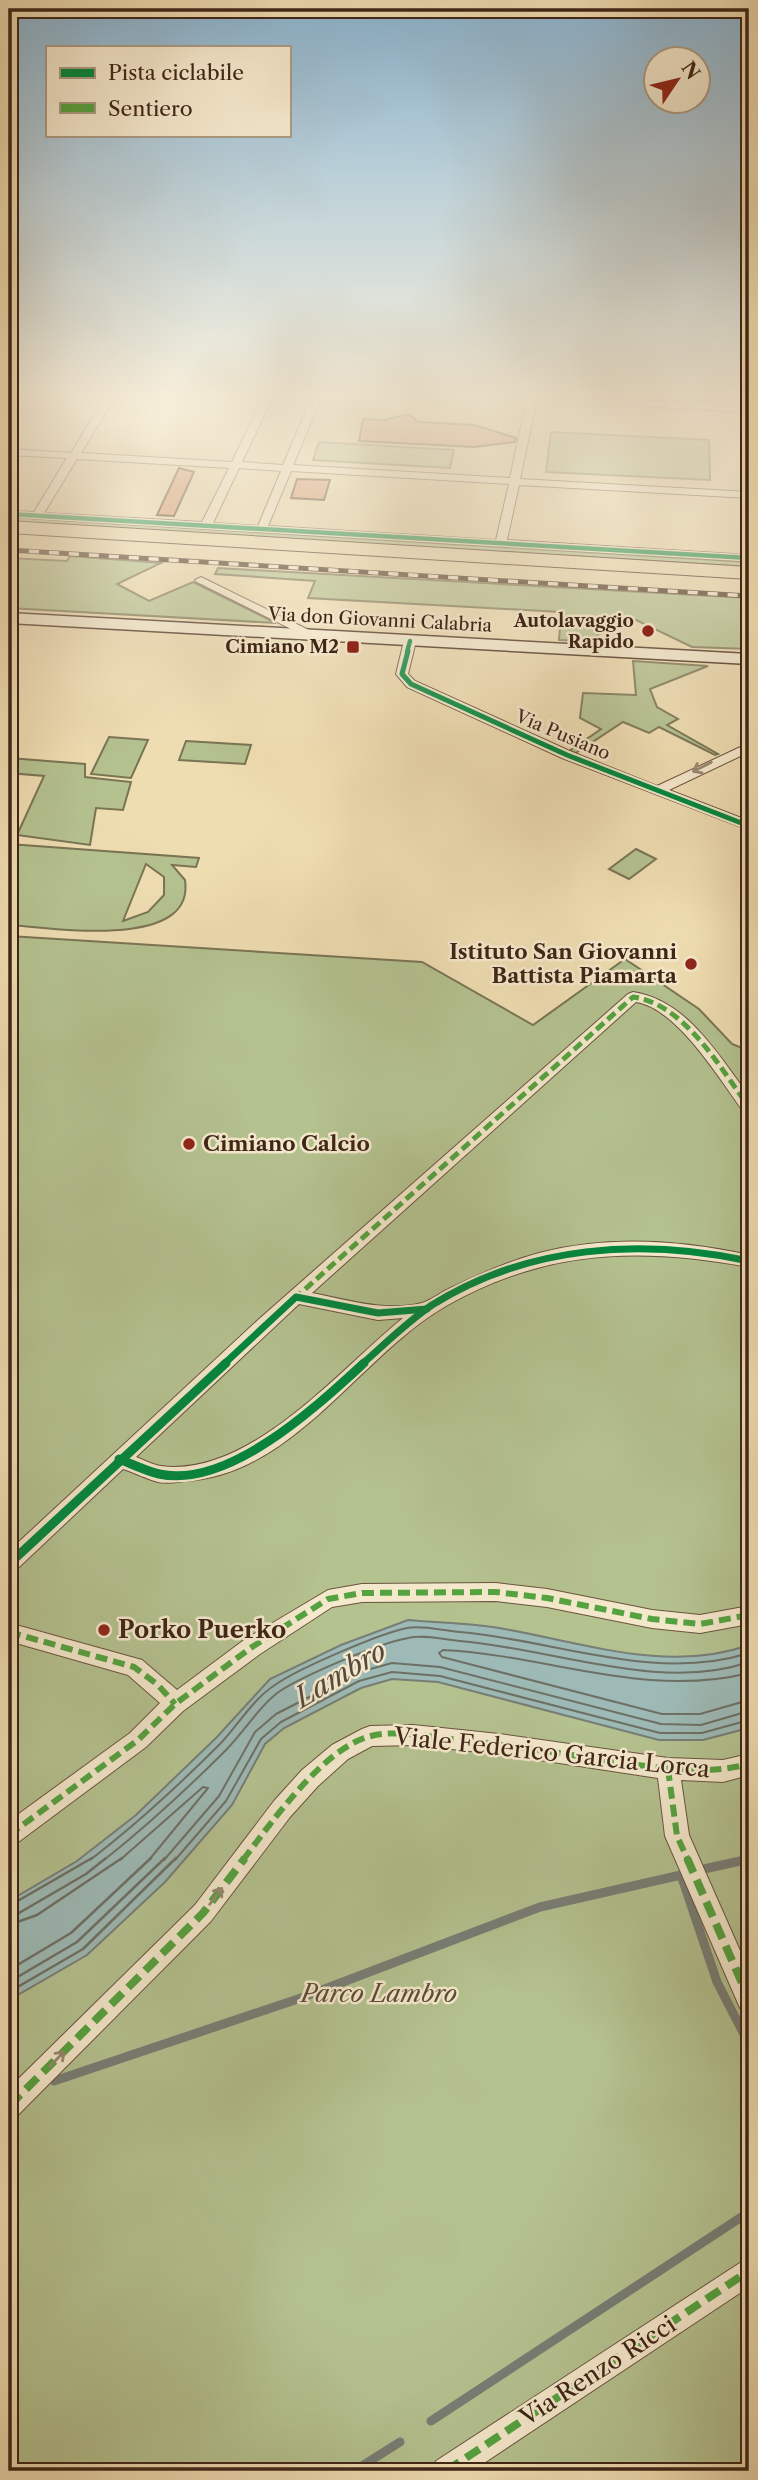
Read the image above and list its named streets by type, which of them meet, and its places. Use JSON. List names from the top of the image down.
{
  "streets": {
    "street": [
      "Via don Giovanni Calabria",
      "Via Pusiano",
      "Viale Federico Garcia Lorca",
      "Via Renzo Ricci"
    ]
  },
  "crossings": [
    ["Via don Giovanni Calabria", "Via Pusiano"]
  ],
  "water": ["Lambro"],
  "parks": ["Parco Lambro"],
  "places": {
    "other": [
      "Autolavaggio Rapido",
      "Istituto San Giovanni Battista Piamarta",
      "Cimiano Calcio",
      "Porko Puerko"
    ],
    "transit": ["Cimiano M2"]
  },
  "legend": ["Pista ciclabile", "Sentiero"],
  "north": "top right"
}
